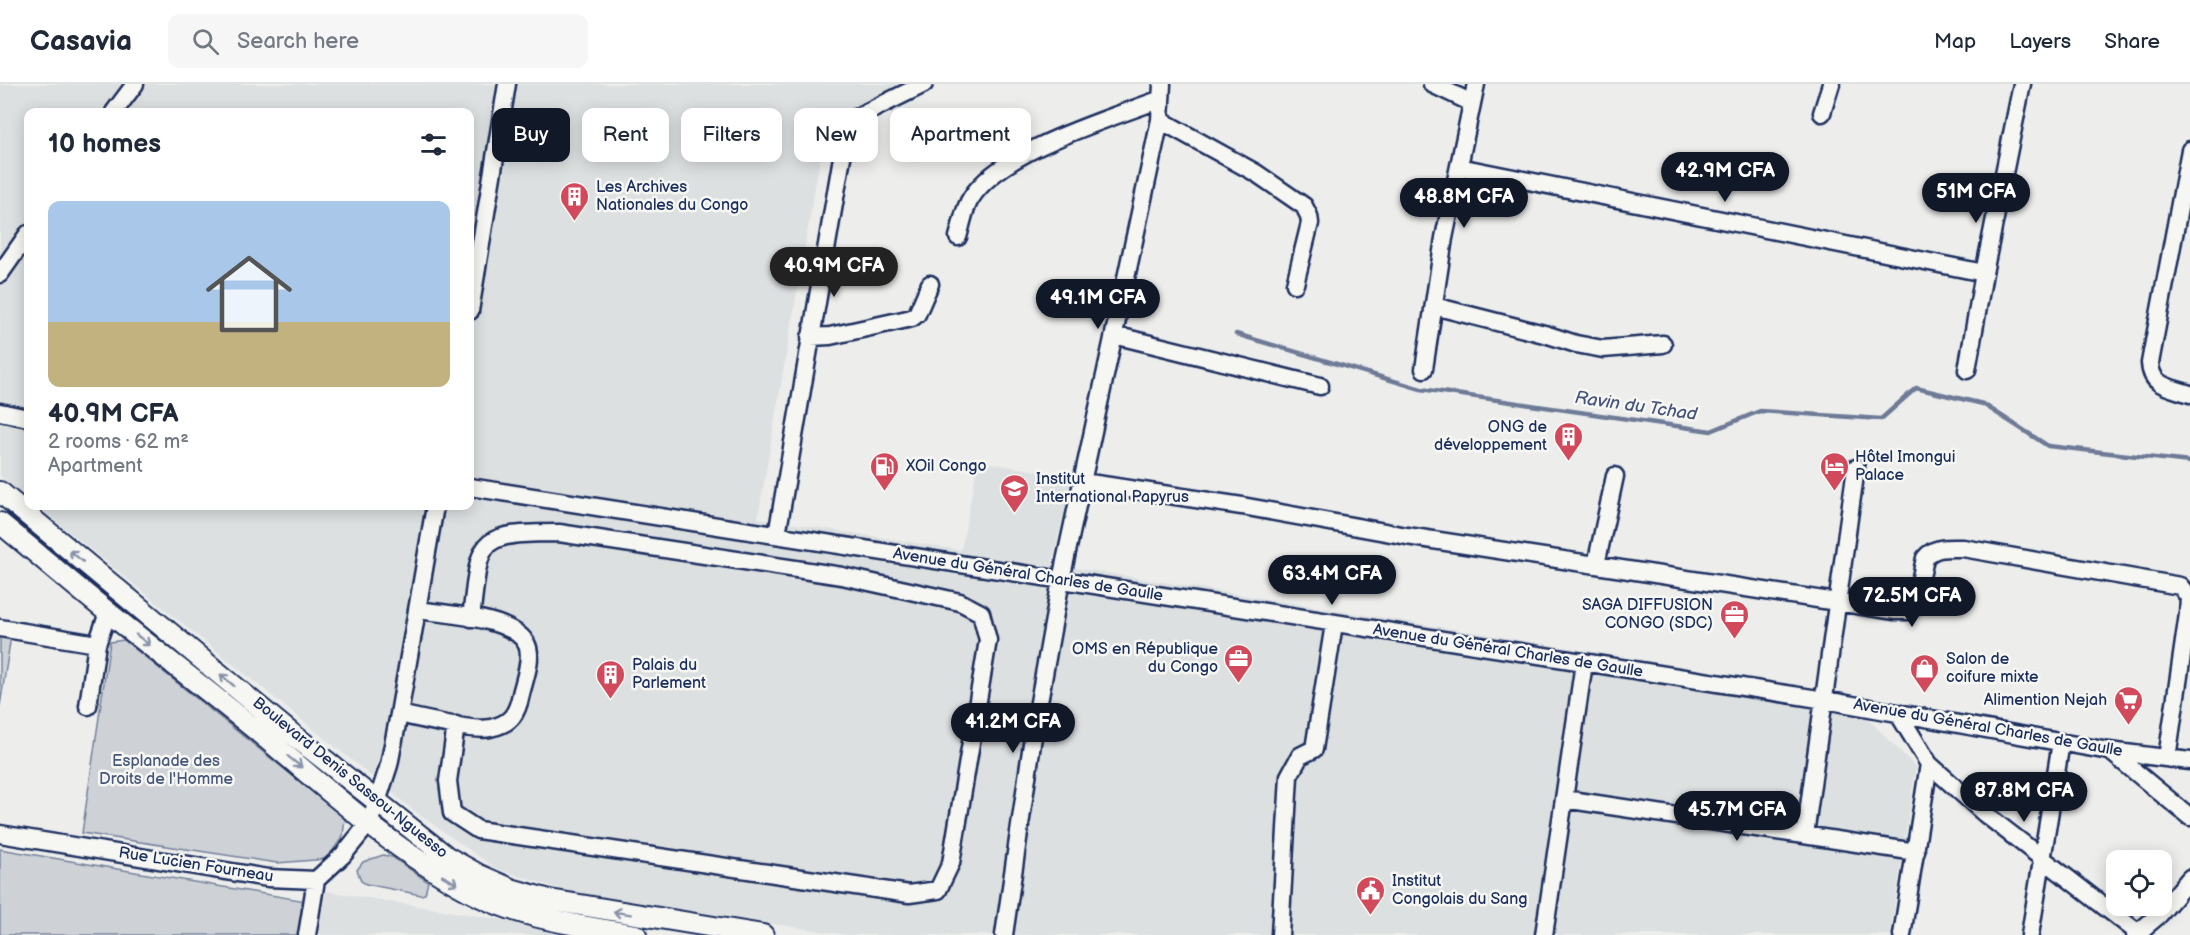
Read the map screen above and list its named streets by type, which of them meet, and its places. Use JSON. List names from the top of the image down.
{
  "streets": {
    "main road": ["Boulevard Denis Sassou-Nguesso"],
    "street": ["Avenue du Général Charles de Gaulle", "Rue Lucien Fourneau"]
  },
  "water": ["Ravin du Tchad"],
  "parks": ["Esplanade des Droits de l'Homme"],
  "places": {
    "building": ["Les Archives Nationales du Congo", "ONG de développement", "Palais du Parlement"],
    "fuel station": ["XOil Congo"],
    "hotel": ["Hôtel Imongui Palace"],
    "school or university": ["Institut International Papyrus"],
    "office": ["SAGA DIFFUSION CONGO (SDC)", "OMS en République du Congo"],
    "shop": ["Salon de coifure mixte"],
    "supermarket": ["Alimention Nejah"],
    "public building": ["Institut Congolais du Sang"]
  },
  "page": {
    "header": "Casavia",
    "search": "Search here",
    "nav": ["Map", "Layers", "Share"],
    "chip": [
      "Buy",
      "Rent",
      "Filters",
      "New",
      "Apartment"
    ],
    "heading": "10 homes",
    "price": [
      "42.9M CFA",
      "51M CFA",
      "48.8M CFA",
      "40.9M CFA",
      "49.1M CFA",
      "63.4M CFA",
      "72.5M CFA",
      "41.2M CFA",
      "87.8M CFA",
      "45.7M CFA"
    ],
    "list": [
      {
        "name": "40.9M CFA",
        "note": "2 rooms · 62 m² · Apartment"
      }
    ]
  }
}
